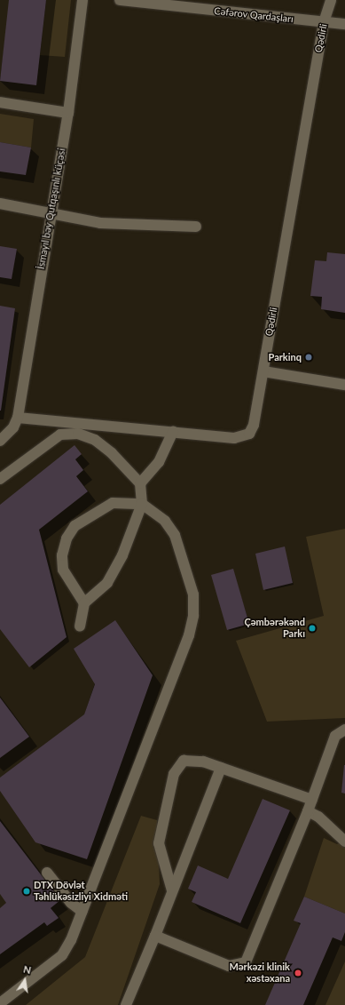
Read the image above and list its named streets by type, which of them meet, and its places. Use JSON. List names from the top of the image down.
{
  "streets": {
    "street": ["Cəfərov Qardaşları", "Qədirli", "İsmayıl bəy Qutqaşınlı küçəsi"]
  },
  "crossings": [
    ["Cəfərov Qardaşları", "Qədirli"],
    ["Qədirli", "İsmayıl bəy Qutqaşınlı küçəsi"]
  ],
  "places": [
    "Parkinq",
    "Çəmbərəkənd Parkı",
    "DTX Dövlət Təhlükəsizliyi Xidməti",
    "Mərkəzi klinik xəstəxana"
  ],
  "north": "top"
}
